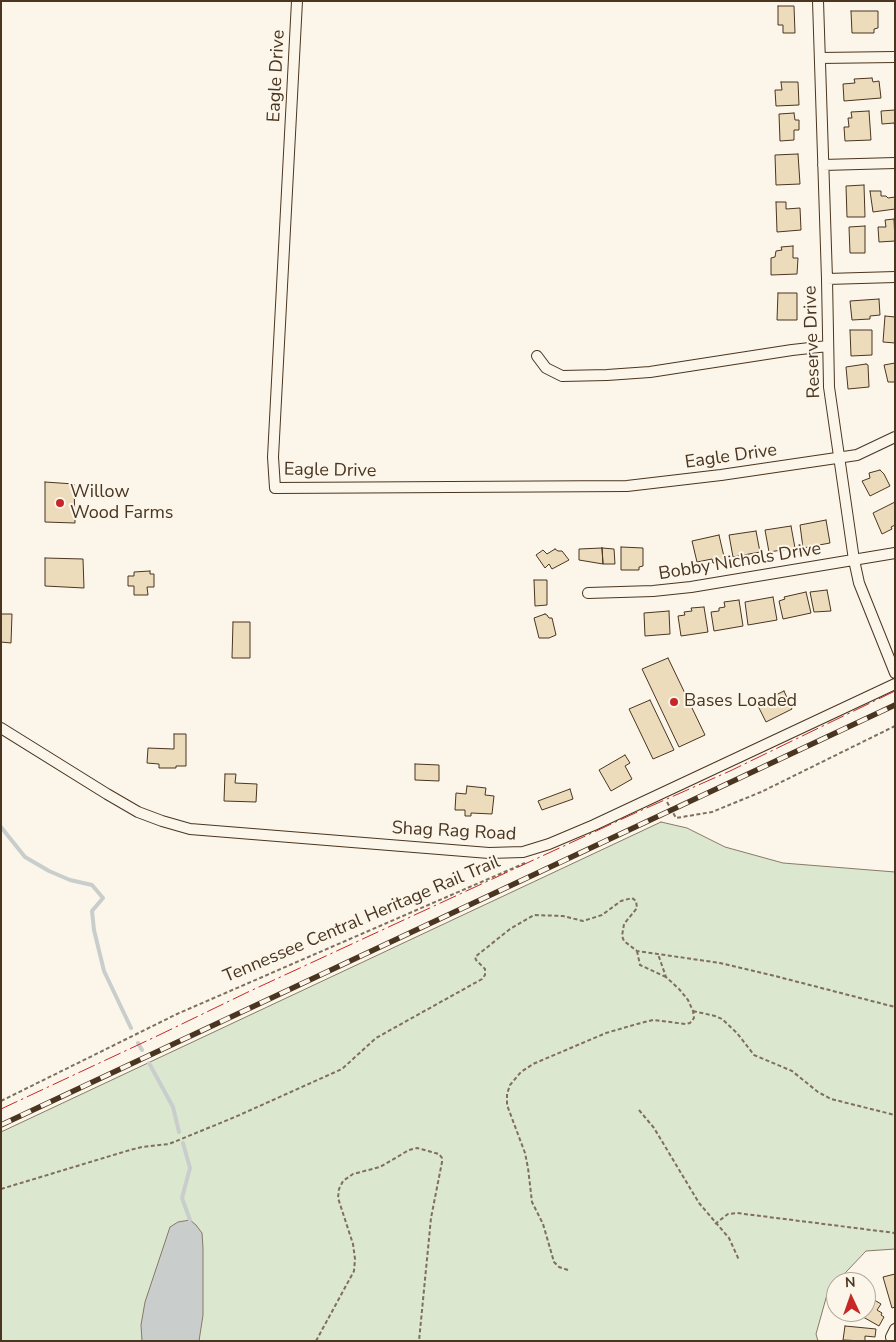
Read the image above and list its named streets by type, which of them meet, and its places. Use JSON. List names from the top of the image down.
{
  "streets": {
    "street": [
      "Eagle Drive",
      "Reserve Drive",
      "Bobby Nichols Drive",
      "Shag Rag Road"
    ],
    "path": ["Tennessee Central Heritage Rail Trail"]
  },
  "crossings": [
    ["Eagle Drive", "Reserve Drive"],
    ["Reserve Drive", "Bobby Nichols Drive"]
  ],
  "places": ["Willow Wood Farms", "Bases Loaded"],
  "north": "top"
}
